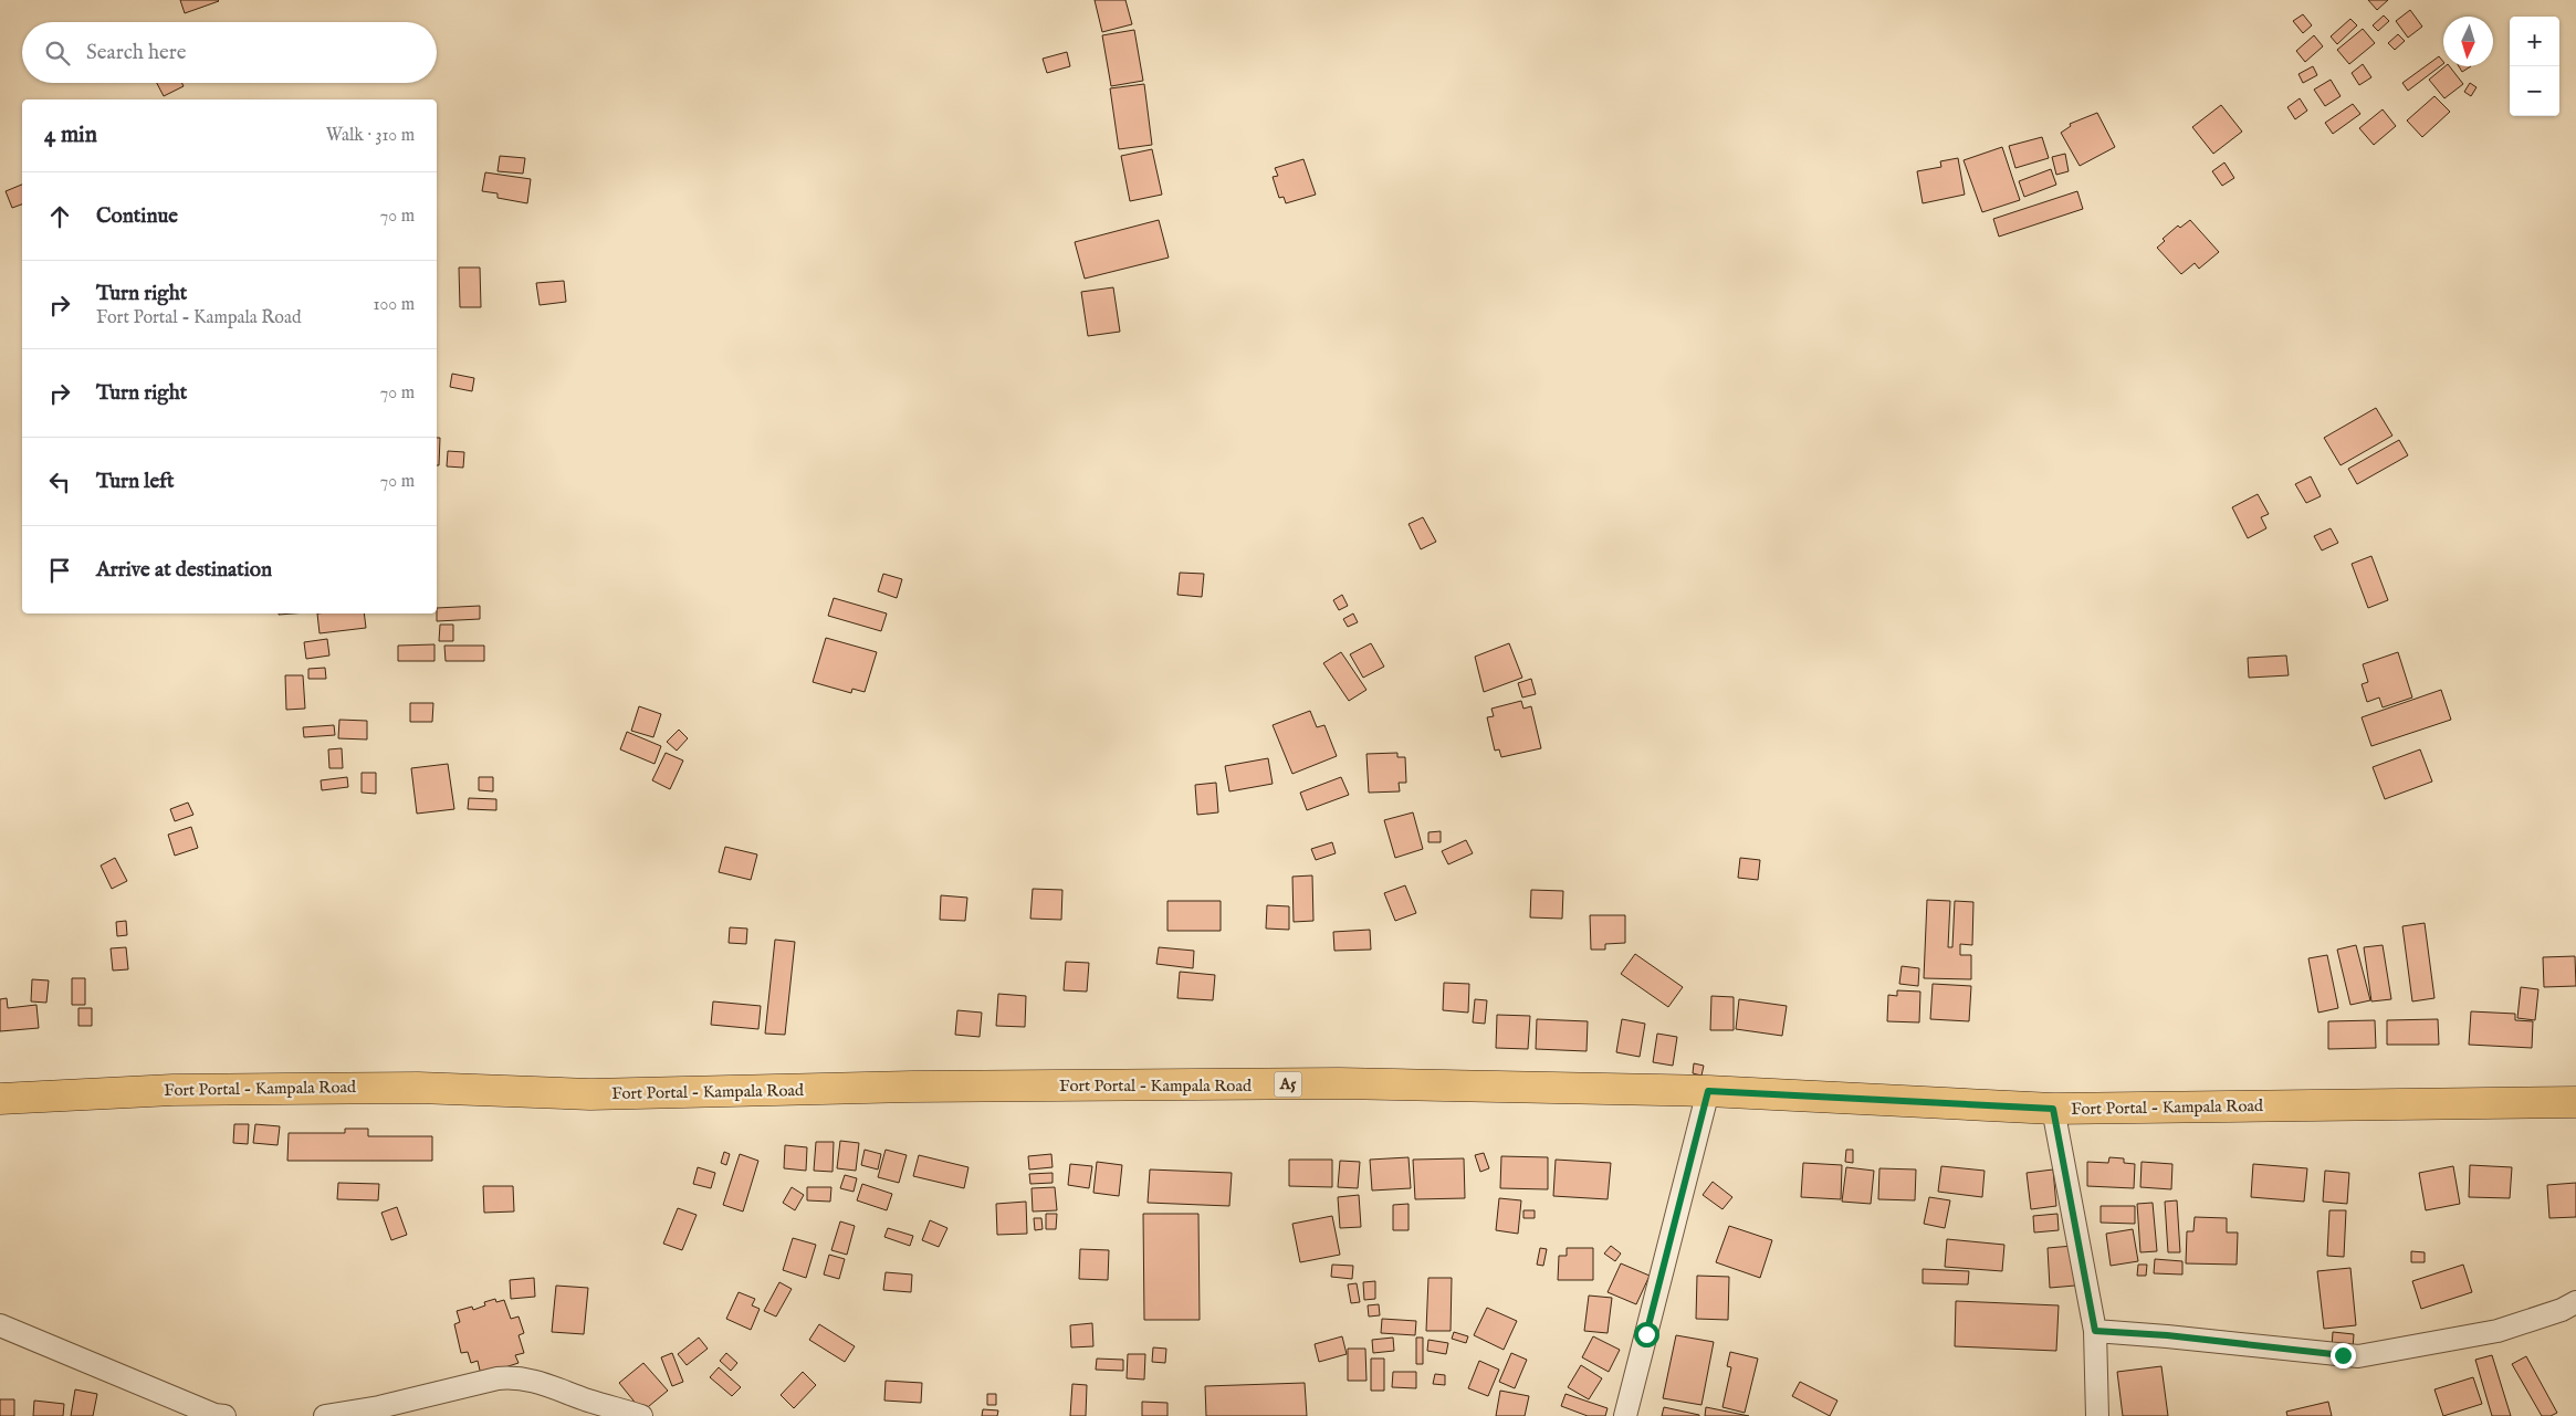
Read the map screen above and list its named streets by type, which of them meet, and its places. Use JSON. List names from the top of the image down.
{
  "streets": {
    "main road": ["A5", "Fort Portal - Kampala Road"]
  },
  "north": "bottom",
  "page": {
    "map_buttons": ["+", "−"],
    "search": "Search here",
    "heading": ["4 min", "Walk · 310 m"],
    "list": [
      ["Continue", "70 m"],
      ["Turn right", "Fort Portal - Kampala Road", "100 m"],
      ["Turn right", "70 m"],
      ["Turn left", "70 m"],
      "Arrive at destination"
    ]
  }
}
